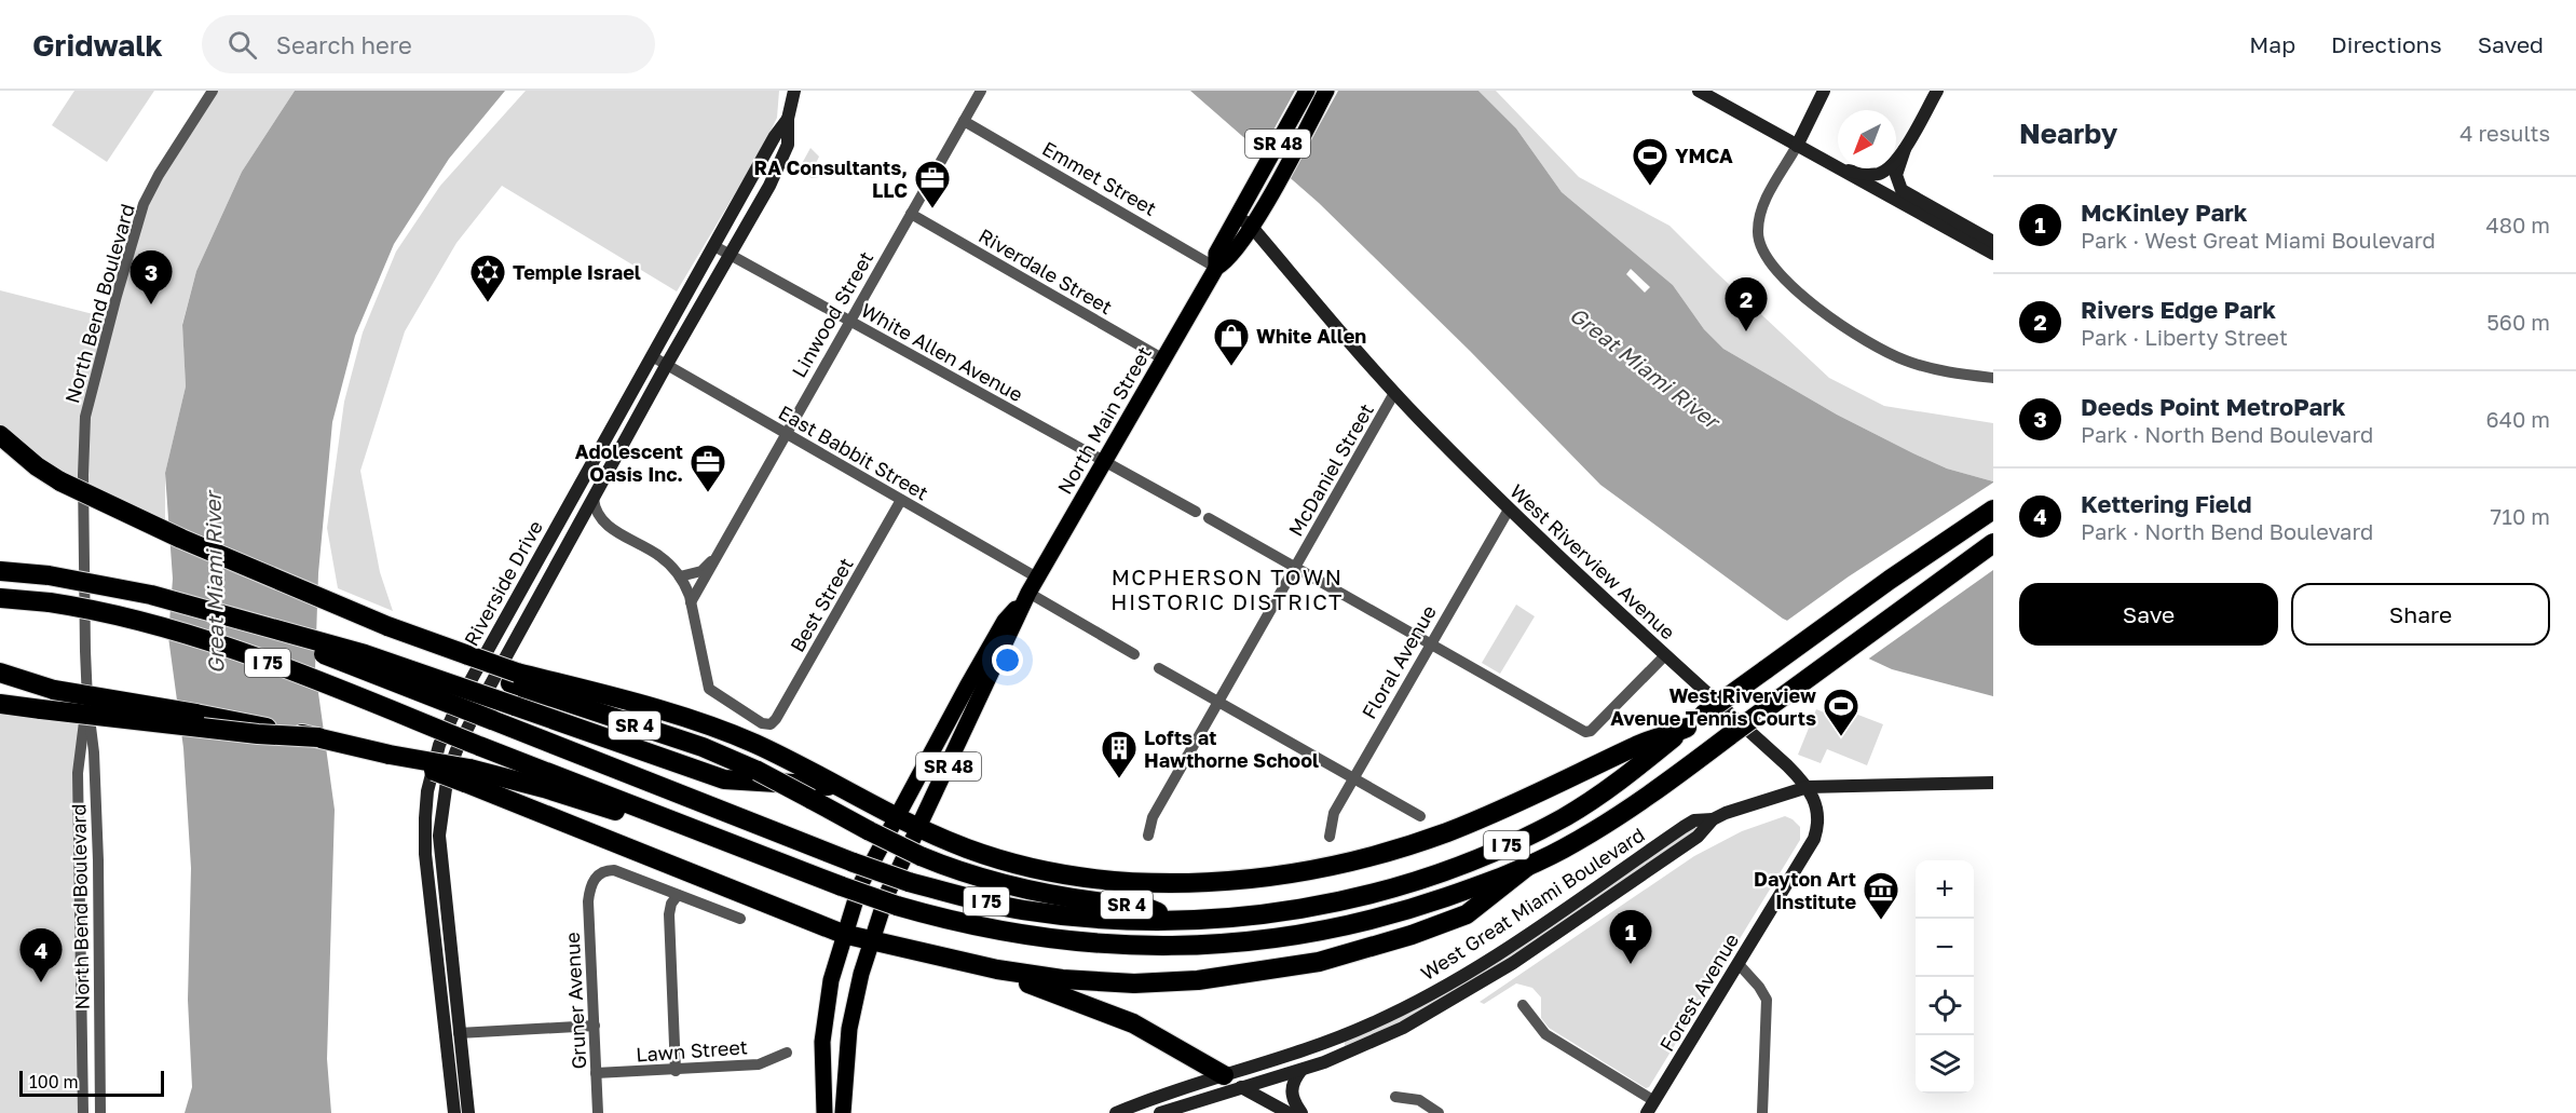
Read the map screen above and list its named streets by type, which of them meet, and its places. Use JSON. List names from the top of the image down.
{
  "streets": {
    "highway": ["I 75", "SR 4"],
    "main road": [
      "SR 48",
      "North Main Street",
      "West Riverview Avenue",
      "Riverside Drive",
      "West Great Miami Boulevard",
      "Forest Avenue"
    ],
    "street": [
      "Emmet Street",
      "Riverdale Street",
      "North Bend Boulevard",
      "Linwood Street",
      "White Allen Avenue",
      "East Babbit Street",
      "McDaniel Street",
      "Best Street",
      "Floral Avenue",
      "Gruner Avenue",
      "Lawn Street"
    ]
  },
  "crossings": [
    ["Emmet Street", "Linwood Street"],
    ["Emmet Street", "North Main Street"],
    ["Riverdale Street", "Linwood Street"],
    ["Riverdale Street", "North Main Street"],
    ["Linwood Street", "White Allen Avenue"],
    ["Linwood Street", "East Babbit Street"],
    ["Linwood Street", "Best Street"],
    ["White Allen Avenue", "North Main Street"],
    ["White Allen Avenue", "Riverside Drive"],
    ["North Main Street", "East Babbit Street"],
    ["North Main Street", "West Riverview Avenue"],
    ["East Babbit Street", "Riverside Drive"],
    ["East Babbit Street", "Best Street"],
    ["McDaniel Street", "West Riverview Avenue"],
    ["West Riverview Avenue", "Floral Avenue"],
    ["West Riverview Avenue", "West Great Miami Boulevard"],
    ["West Riverview Avenue", "Forest Avenue"],
    ["I 75", "SR 4"],
    ["West Great Miami Boulevard", "Forest Avenue"],
    ["Gruner Avenue", "Lawn Street"]
  ],
  "districts": ["MCPHERSON TOWN HISTORIC DISTRICT"],
  "water": ["Great Miami River"],
  "places": {
    "sports": ["YMCA", "West Riverview Avenue Tennis Courts"],
    "office": ["RA Consultants, LLC", "Adolescent Oasis Inc."],
    "synagogue": ["Temple Israel"],
    "shop": ["White Allen"],
    "building": ["Lofts at Hawthorne School"],
    "museum": ["Dayton Art Institute"]
  },
  "scale_bar": "100 m",
  "north": "bottom left",
  "page": {
    "header": "Gridwalk",
    "search": "Search here",
    "nav": ["Map", "Directions", "Saved"],
    "heading": ["Nearby", "4 results"],
    "list": [
      {
        "mark": "1",
        "name": "McKinley Park",
        "note": "Park · West Great Miami Boulevard",
        "value": "480 m"
      },
      {
        "mark": "2",
        "name": "Rivers Edge Park",
        "note": "Park · Liberty Street",
        "value": "560 m"
      },
      {
        "mark": "3",
        "name": "Deeds Point MetroPark",
        "note": "Park · North Bend Boulevard",
        "value": "640 m"
      },
      {
        "mark": "4",
        "name": "Kettering Field",
        "note": "Park · North Bend Boulevard",
        "value": "710 m"
      }
    ],
    "pins": [
      "3",
      "2",
      "1",
      "4"
    ],
    "buttons": ["Save", "Share"],
    "map_buttons": ["+", "−"],
    "scale": "100 m"
  }
}
